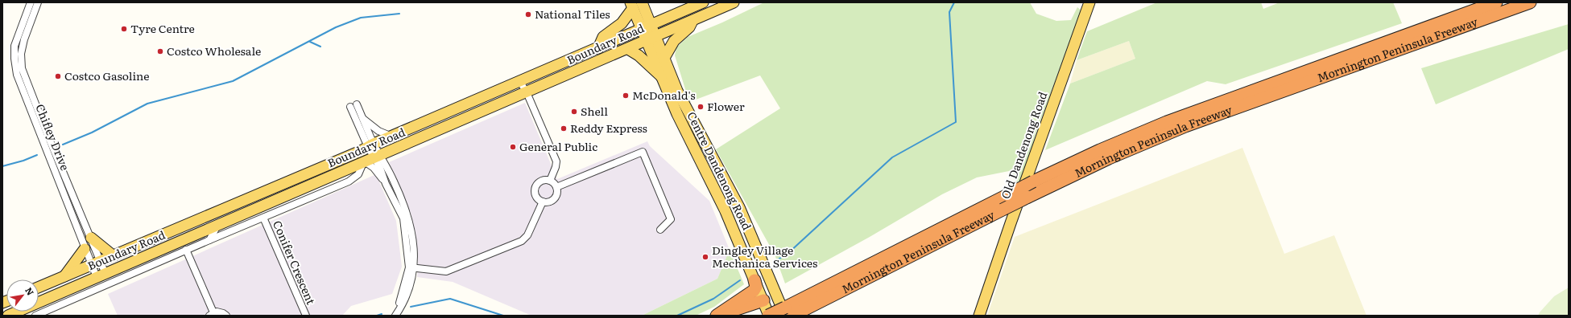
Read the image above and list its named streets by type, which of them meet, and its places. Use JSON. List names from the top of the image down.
{
  "streets": {
    "highway": ["Mornington Peninsula Freeway"],
    "main road": ["Boundary Road", "Old Dandenong Road", "Centre Dandenong Road"],
    "street": ["Chifley Drive", "Conifer Crescent"]
  },
  "crossings": [
    ["Boundary Road", "Chifley Drive"],
    ["Boundary Road", "Centre Dandenong Road"],
    ["Mornington Peninsula Freeway", "Centre Dandenong Road"]
  ],
  "places": [
    "National Tiles",
    "Tyre Centre",
    "Costco Wholesale",
    "Costco Gasoline",
    "McDonald's",
    "Flower",
    "Shell",
    "Reddy Express",
    "General Public",
    "Dingley Village Mechanica Services"
  ],
  "north": "top right"
}
